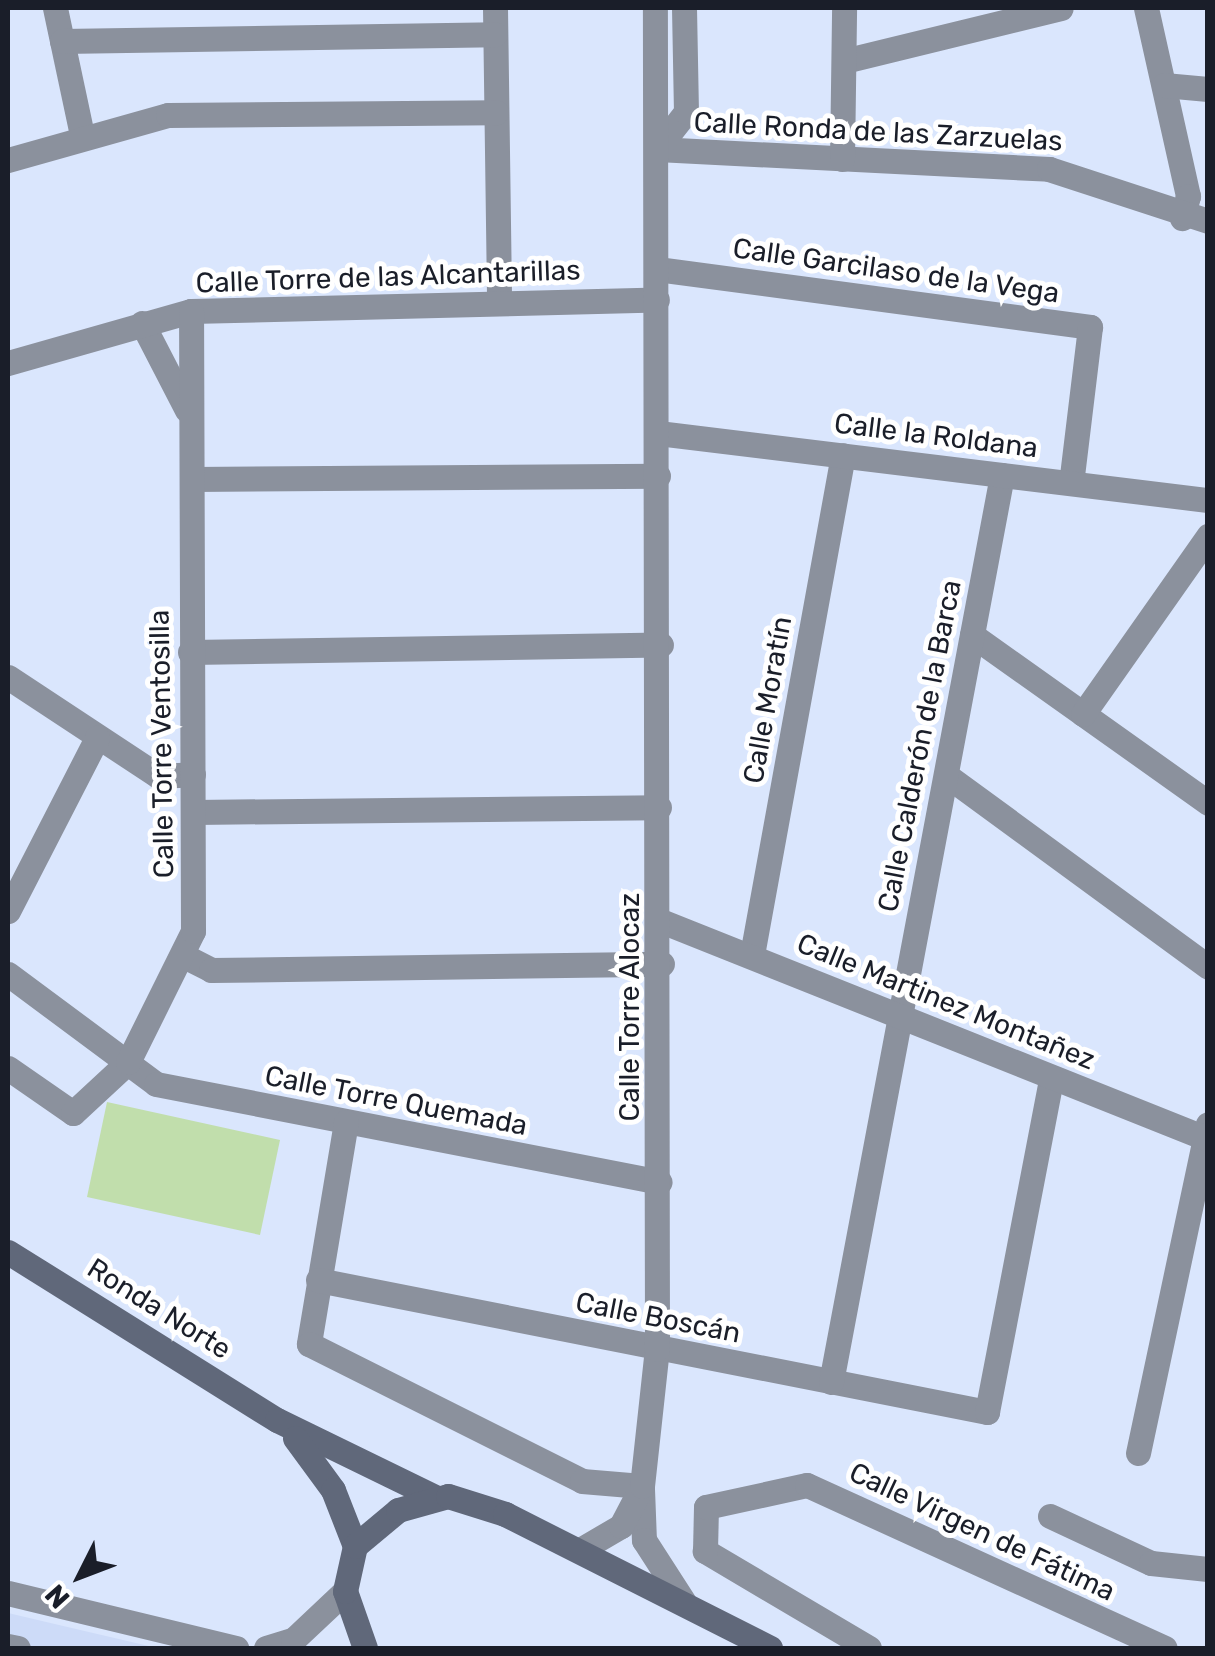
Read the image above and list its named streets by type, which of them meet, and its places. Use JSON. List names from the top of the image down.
{
  "streets": {
    "main road": ["Ronda Norte"],
    "street": [
      "Calle Ronda de las Zarzuelas",
      "Calle Garcilaso de la Vega",
      "Calle Torre de las Alcantarillas",
      "Calle la Roldana",
      "Calle Moratín",
      "Calle Torre Ventosilla",
      "Calle Calderón de la Barca",
      "Calle Martinez Montañez",
      "Calle Torre Alocaz",
      "Calle Torre Quemada",
      "Calle Boscán",
      "Calle Virgen de Fátima"
    ]
  },
  "crossings": [
    ["Calle Ronda de las Zarzuelas", "Calle Torre Alocaz"],
    ["Calle Garcilaso de la Vega", "Calle la Roldana"],
    ["Calle Garcilaso de la Vega", "Calle Torre Alocaz"],
    ["Calle Torre de las Alcantarillas", "Calle Torre Ventosilla"],
    ["Calle Torre de las Alcantarillas", "Calle Torre Alocaz"],
    ["Calle la Roldana", "Calle Moratín"],
    ["Calle la Roldana", "Calle Calderón de la Barca"],
    ["Calle la Roldana", "Calle Torre Alocaz"],
    ["Calle Moratín", "Calle Martinez Montañez"],
    ["Calle Torre Ventosilla", "Calle Torre Quemada"],
    ["Calle Calderón de la Barca", "Calle Martinez Montañez"],
    ["Calle Calderón de la Barca", "Calle Boscán"],
    ["Calle Martinez Montañez", "Calle Torre Alocaz"],
    ["Calle Martinez Montañez", "Calle Boscán"],
    ["Calle Torre Alocaz", "Calle Torre Quemada"],
    ["Calle Torre Alocaz", "Ronda Norte"],
    ["Calle Torre Alocaz", "Calle Boscán"]
  ],
  "north": "bottom left"
}
